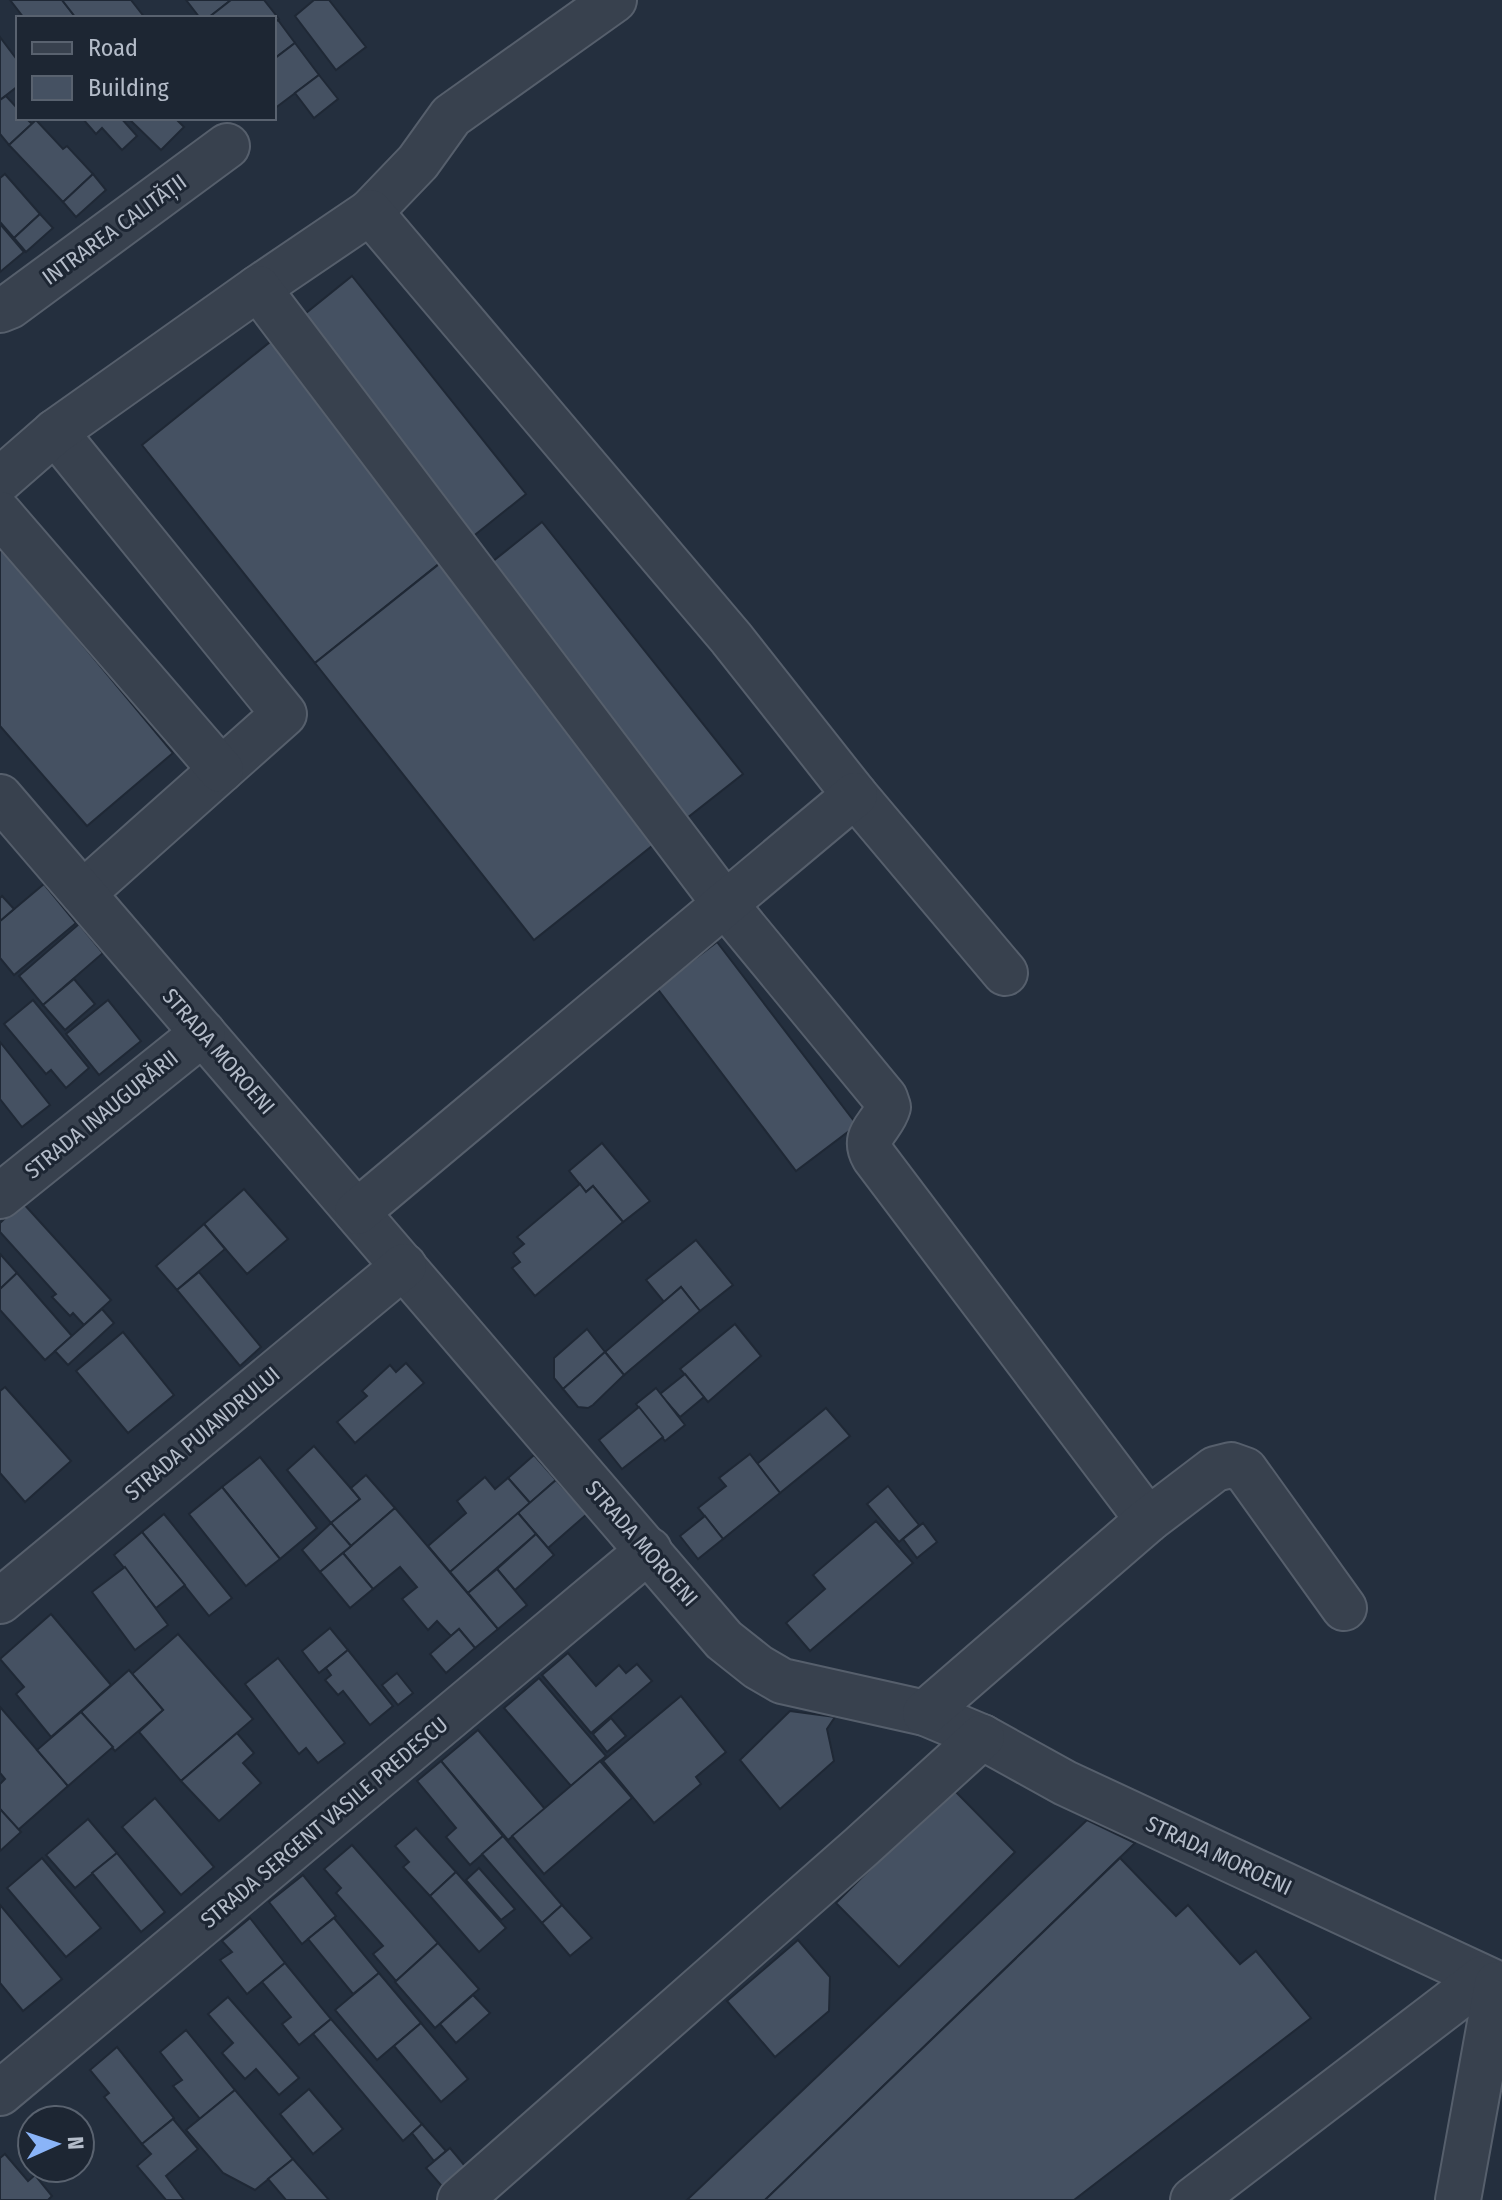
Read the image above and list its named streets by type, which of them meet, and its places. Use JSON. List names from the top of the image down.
{
  "streets": {
    "street": [
      "INTRAREA CALITĂȚII",
      "STRADA MOROENI",
      "STRADA INAUGURĂRII",
      "STRADA PUIANDRULUI",
      "STRADA SERGENT VASILE PREDESCU"
    ]
  },
  "crossings": [
    ["STRADA MOROENI", "STRADA INAUGURĂRII"],
    ["STRADA MOROENI", "STRADA PUIANDRULUI"],
    ["STRADA MOROENI", "STRADA SERGENT VASILE PREDESCU"]
  ],
  "legend": ["Road", "Building"],
  "north": "right"
}
